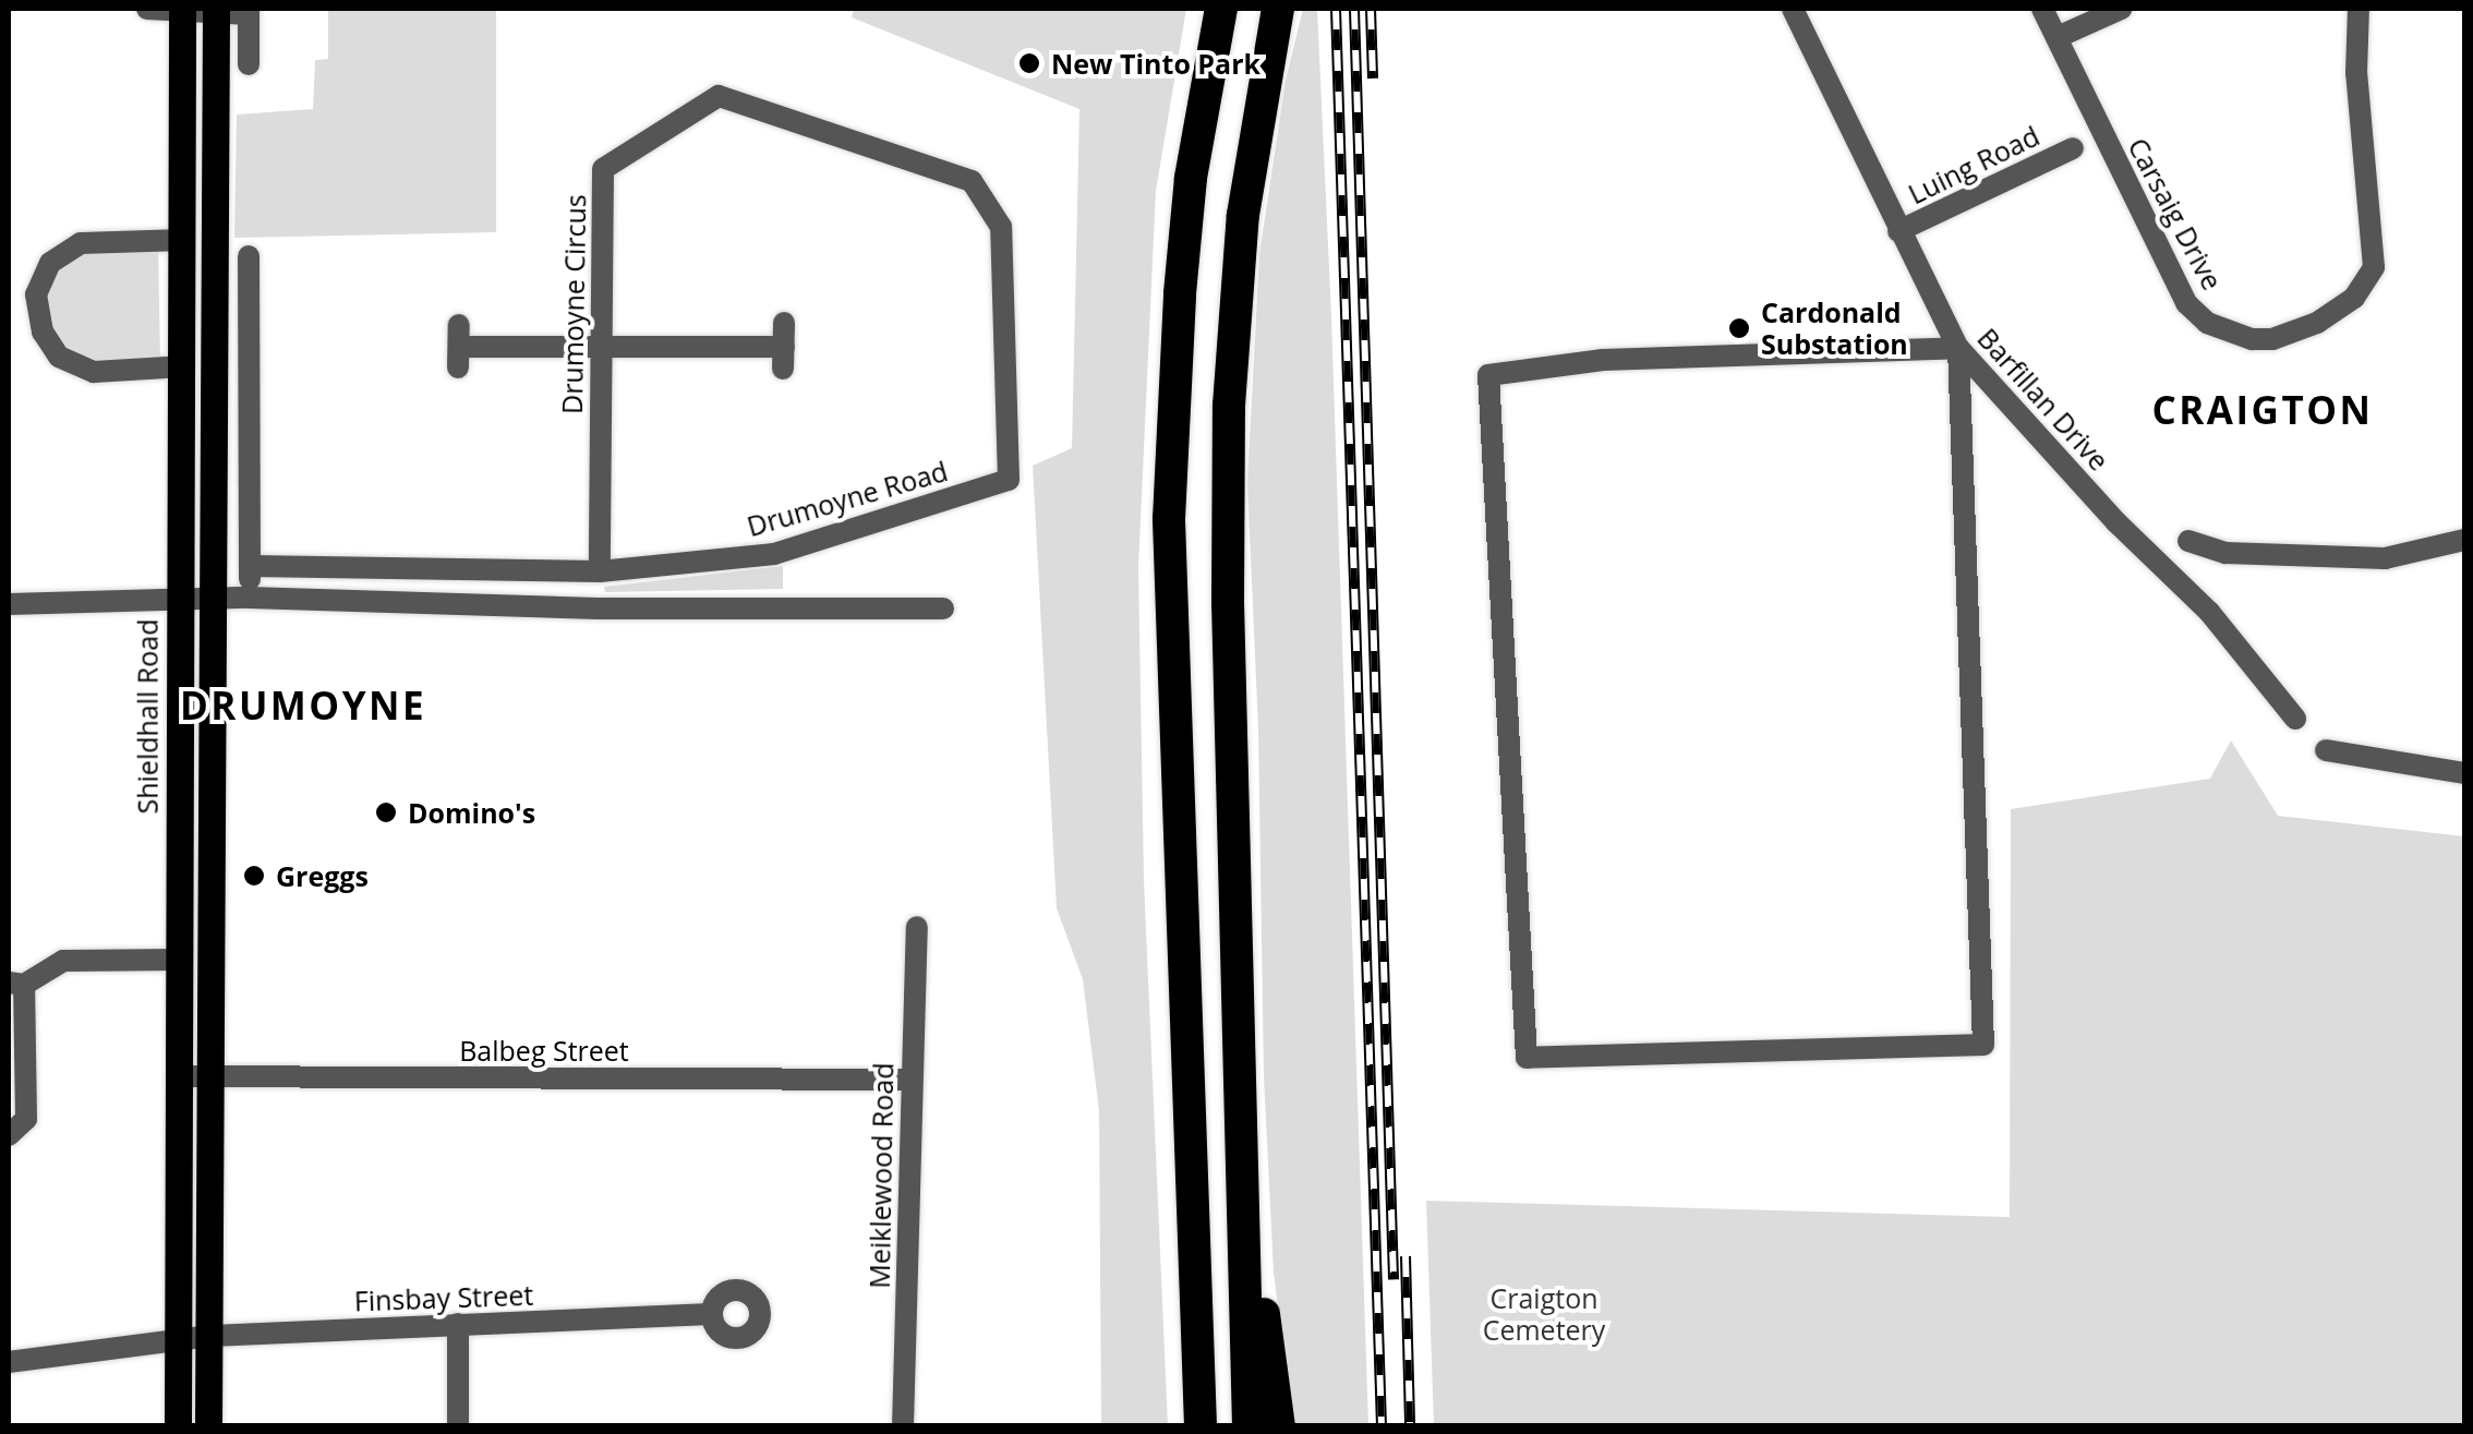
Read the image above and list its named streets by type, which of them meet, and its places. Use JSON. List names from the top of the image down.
{
  "streets": {
    "main road": ["Shieldhall Road"],
    "street": [
      "Luing Road",
      "Carsaig Drive",
      "Drumoyne Circus",
      "Barfillan Drive",
      "Drumoyne Road",
      "Balbeg Street",
      "Meiklewood Road",
      "Finsbay Street"
    ]
  },
  "crossings": [
    ["Luing Road", "Barfillan Drive"],
    ["Drumoyne Circus", "Drumoyne Road"],
    ["Shieldhall Road", "Balbeg Street"],
    ["Shieldhall Road", "Finsbay Street"],
    ["Balbeg Street", "Meiklewood Road"]
  ],
  "districts": ["CRAIGTON", "DRUMOYNE"],
  "parks": ["Craigton Cemetery"],
  "places": [
    "New Tinto Park",
    "Cardonald Substation",
    "Domino's",
    "Greggs"
  ]
}
